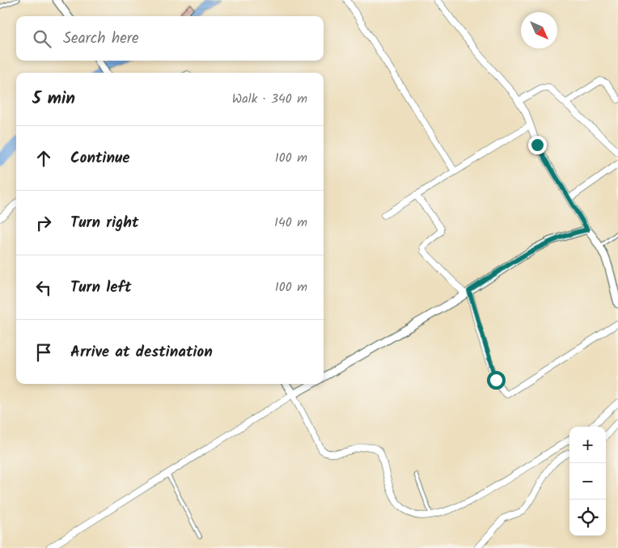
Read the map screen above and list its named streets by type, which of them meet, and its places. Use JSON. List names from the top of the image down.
{
  "north": "bottom right",
  "page": {
    "search": "Search here",
    "heading": ["5 min", "Walk · 340 m"],
    "list": [
      ["Continue", "100 m"],
      ["Turn right", "140 m"],
      ["Turn left", "100 m"],
      "Arrive at destination"
    ],
    "map_buttons": ["+", "−"]
  }
}
